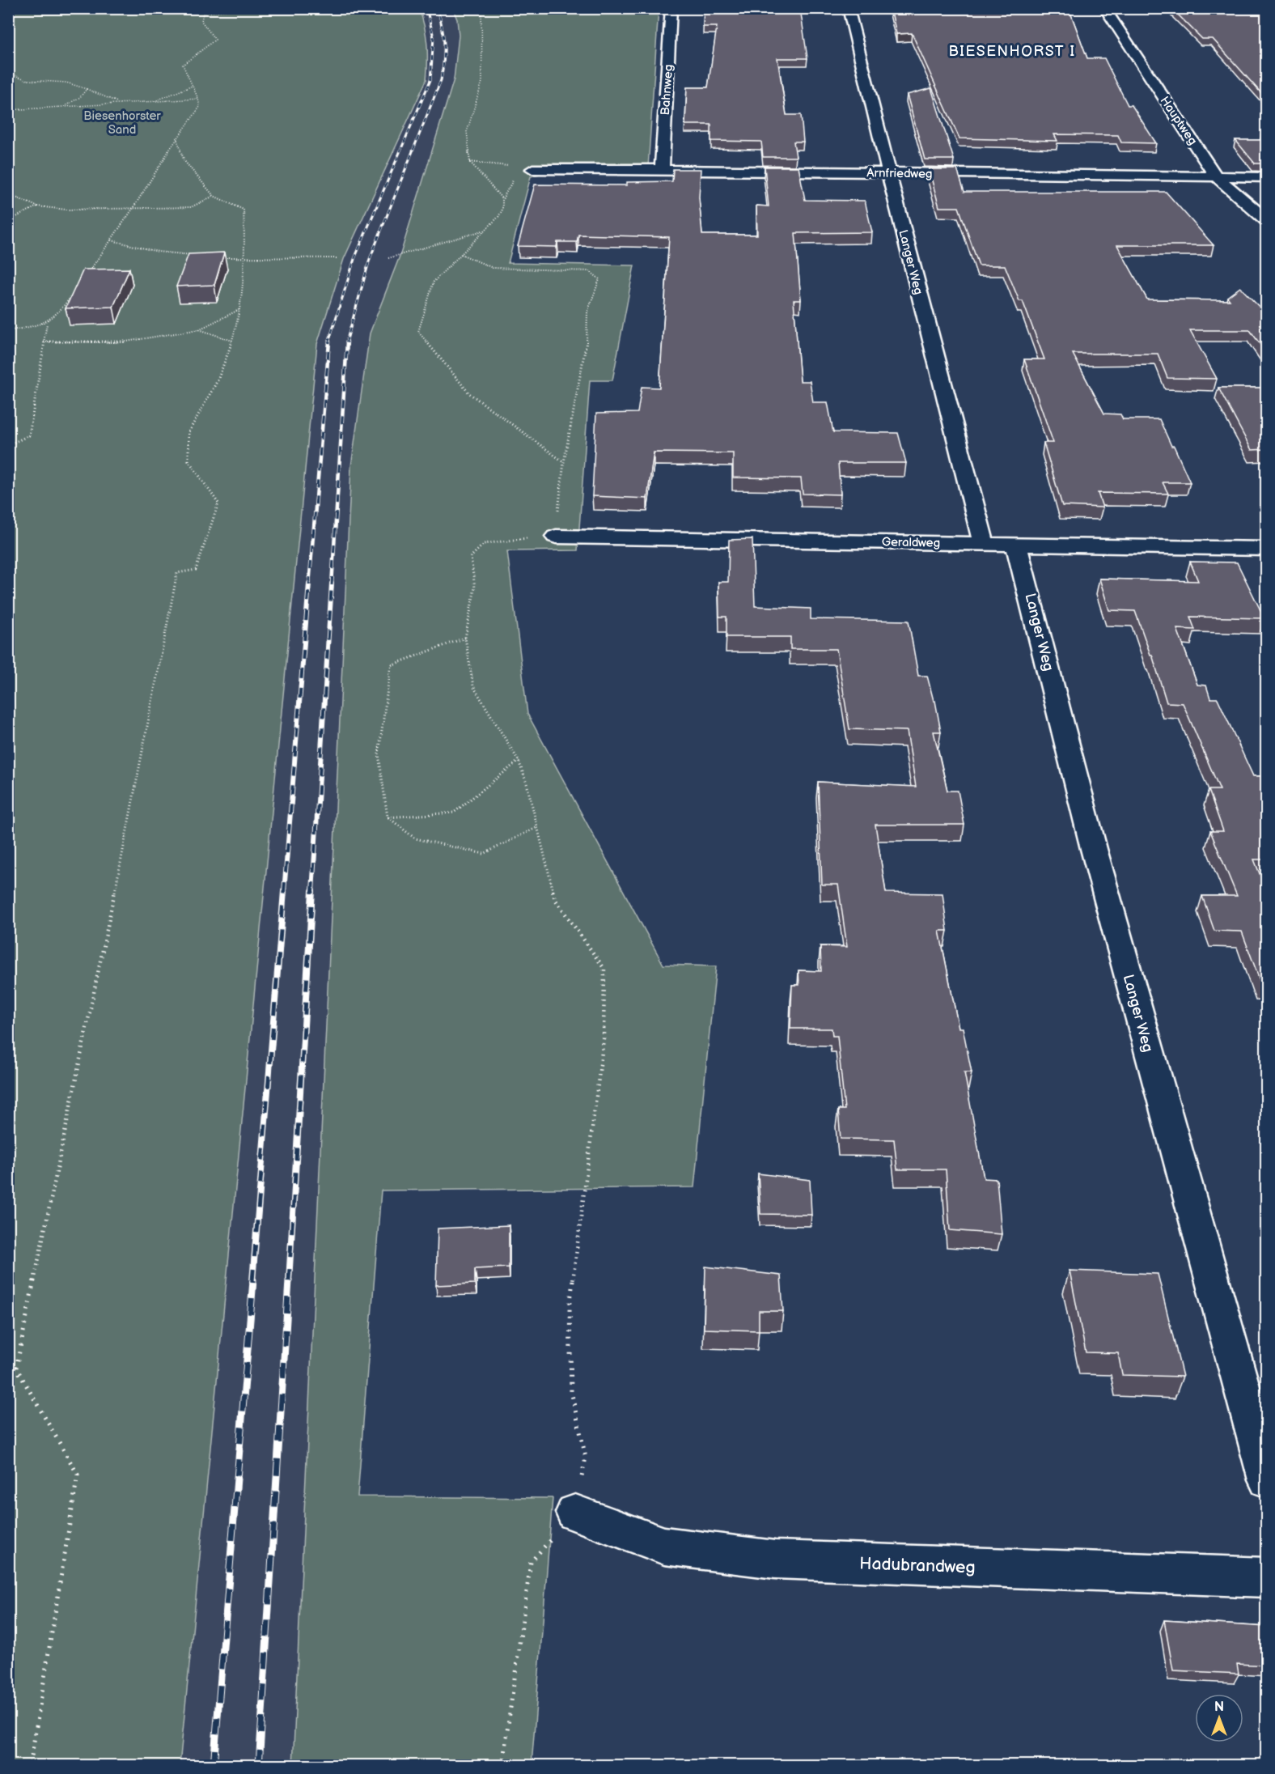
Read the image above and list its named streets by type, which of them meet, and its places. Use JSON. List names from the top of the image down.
{
  "streets": {
    "street": [
      "Bahnweg",
      "Hauptweg",
      "Arnfriedweg",
      "Langer Weg",
      "Geraldweg",
      "Hadubrandweg"
    ]
  },
  "crossings": [
    ["Bahnweg", "Arnfriedweg"],
    ["Hauptweg", "Arnfriedweg"],
    ["Arnfriedweg", "Langer Weg"],
    ["Langer Weg", "Geraldweg"]
  ],
  "districts": ["BIESENHORST I"],
  "parks": ["Biesenhorster Sand"],
  "north": "top"
}
